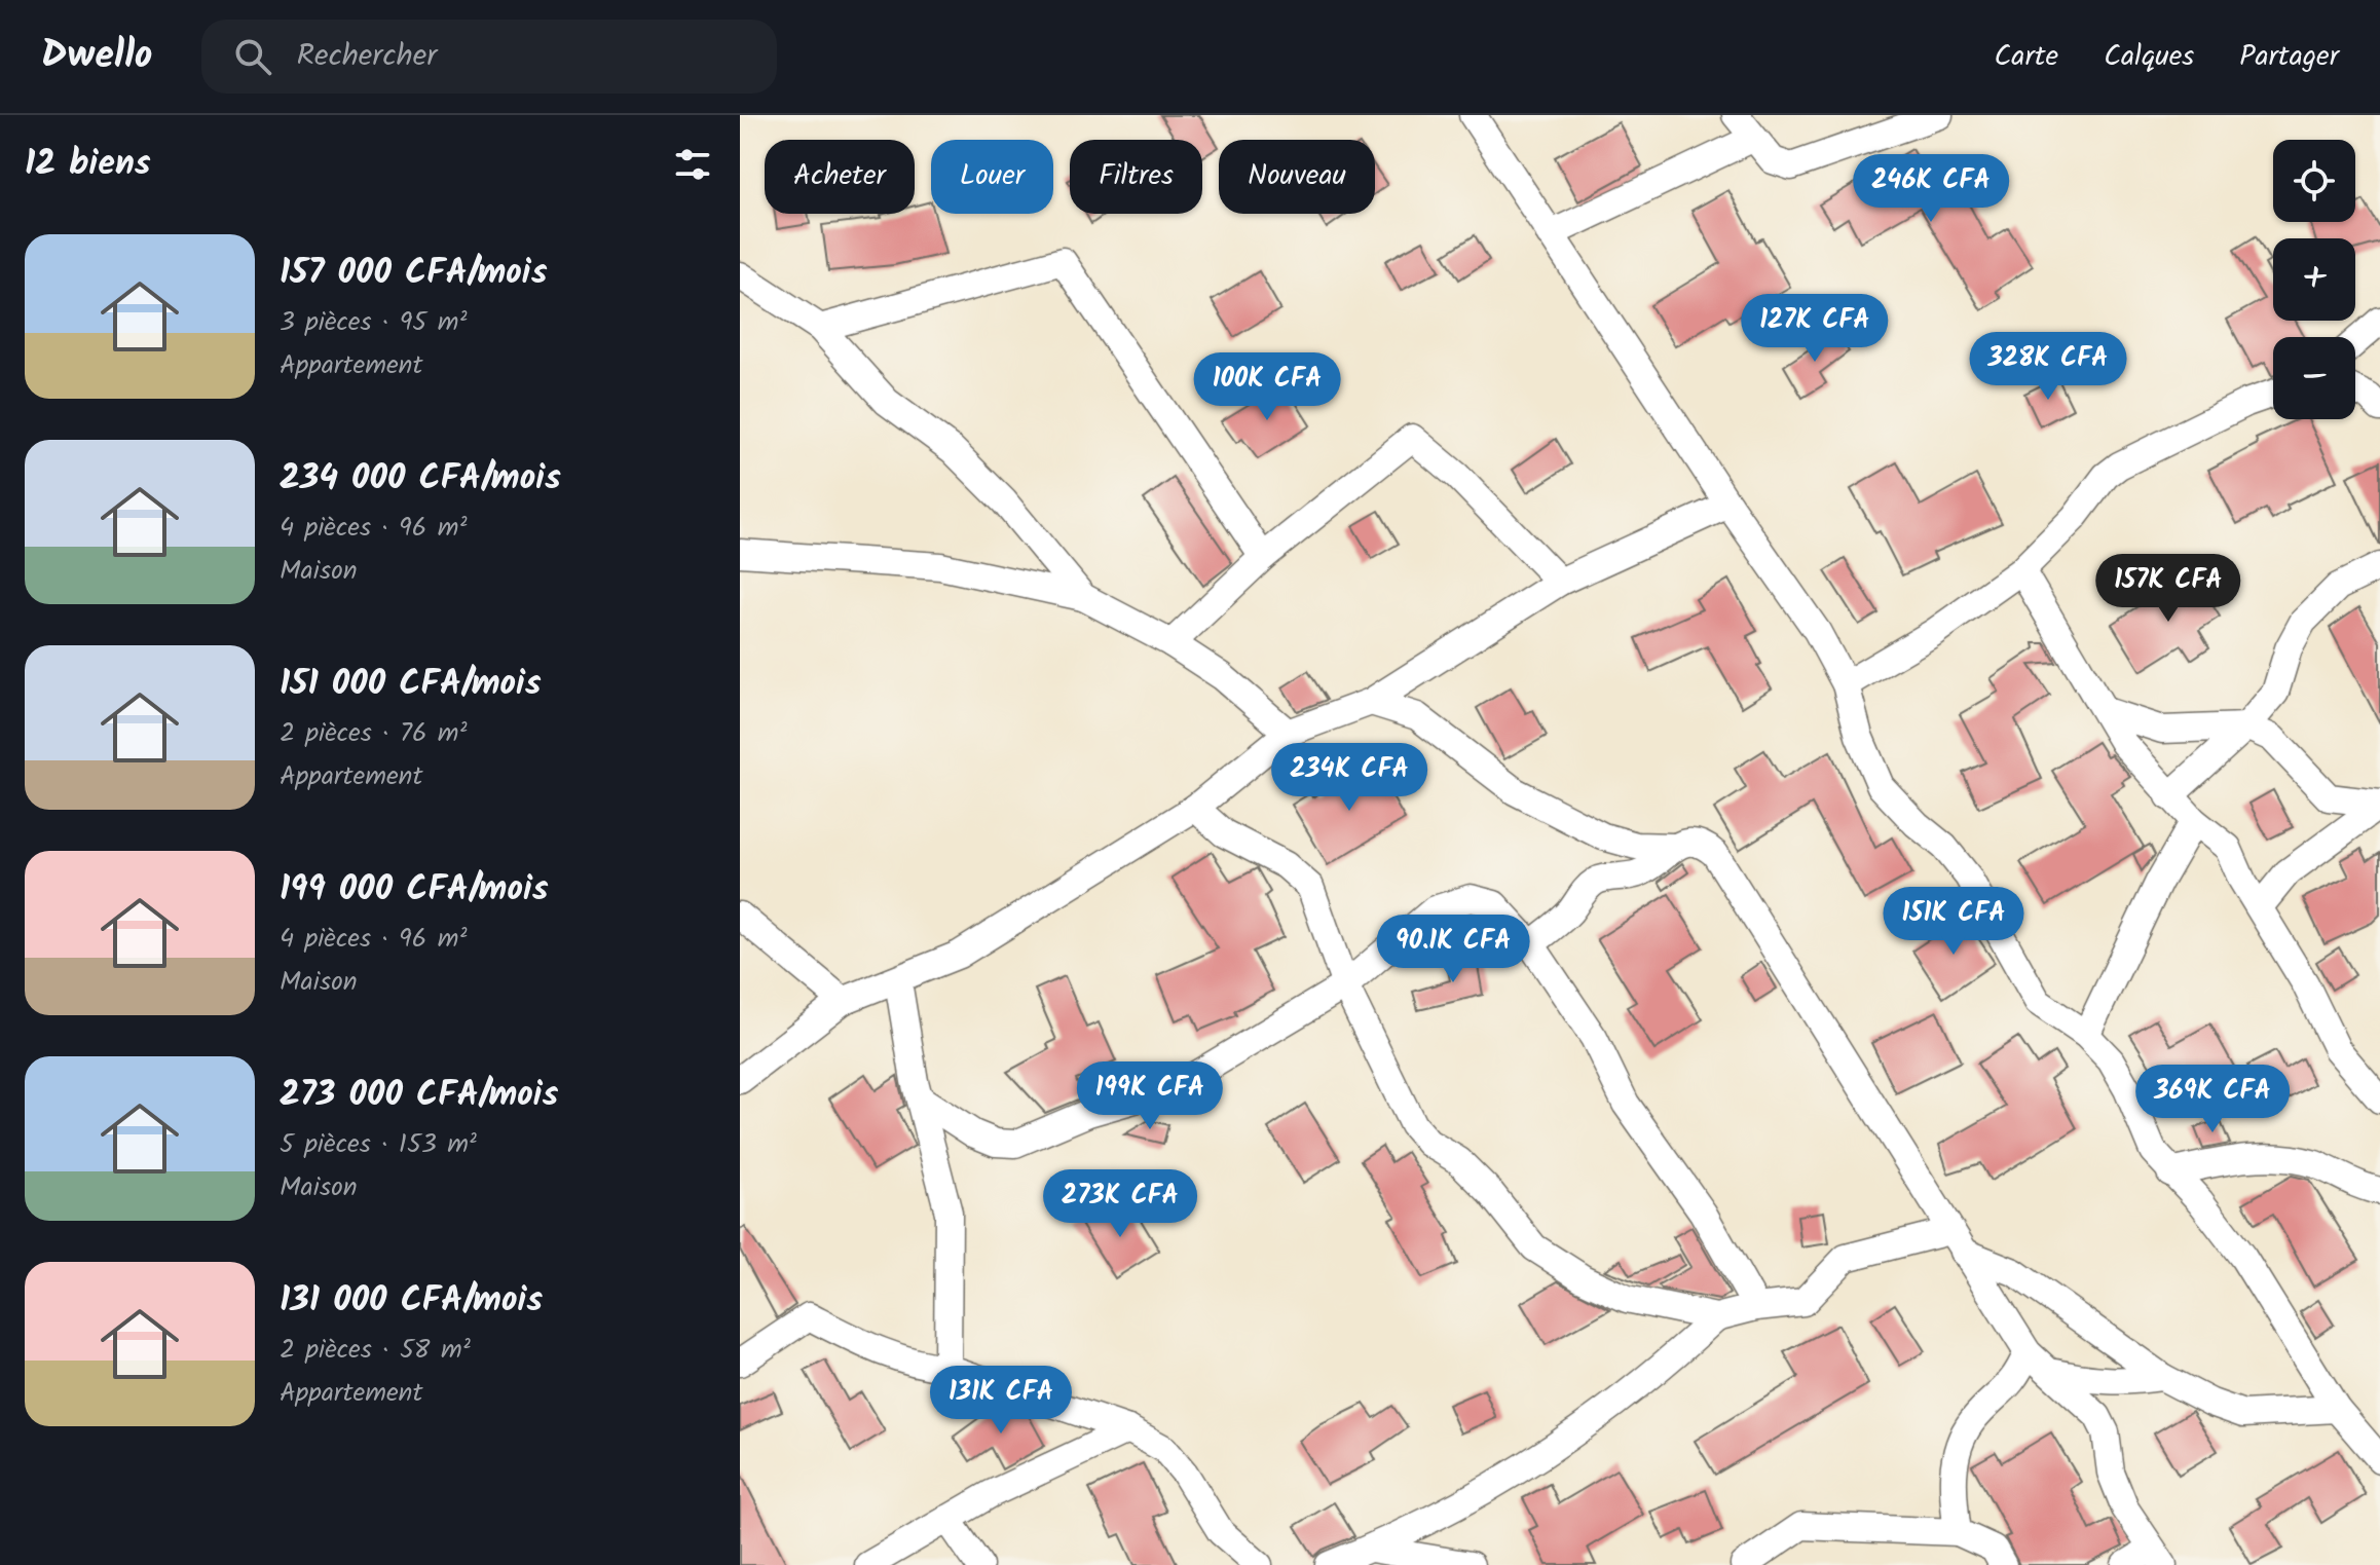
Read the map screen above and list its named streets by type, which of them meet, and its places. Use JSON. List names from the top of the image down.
{
  "page": {
    "header": "Dwello",
    "search": "Rechercher",
    "nav": ["Carte", "Calques", "Partager"],
    "heading": "12 biens",
    "map_buttons": ["+", "−"],
    "chip": [
      "Acheter",
      "Louer",
      "Filtres",
      "Nouveau"
    ],
    "price": [
      "246K CFA",
      "127K CFA",
      "328K CFA",
      "100K CFA",
      "157K CFA",
      "234K CFA",
      "151K CFA",
      "90.1K CFA",
      "199K CFA",
      "369K CFA",
      "273K CFA",
      "131K CFA"
    ],
    "list": [
      {
        "name": "157 000 CFA/mois",
        "note": "3 pièces · 95 m² · Appartement"
      },
      {
        "name": "234 000 CFA/mois",
        "note": "4 pièces · 96 m² · Maison"
      },
      {
        "name": "151 000 CFA/mois",
        "note": "2 pièces · 76 m² · Appartement"
      },
      {
        "name": "199 000 CFA/mois",
        "note": "4 pièces · 96 m² · Maison"
      },
      {
        "name": "273 000 CFA/mois",
        "note": "5 pièces · 153 m² · Maison"
      },
      {
        "name": "131 000 CFA/mois",
        "note": "2 pièces · 58 m² · Appartement"
      }
    ]
  }
}
